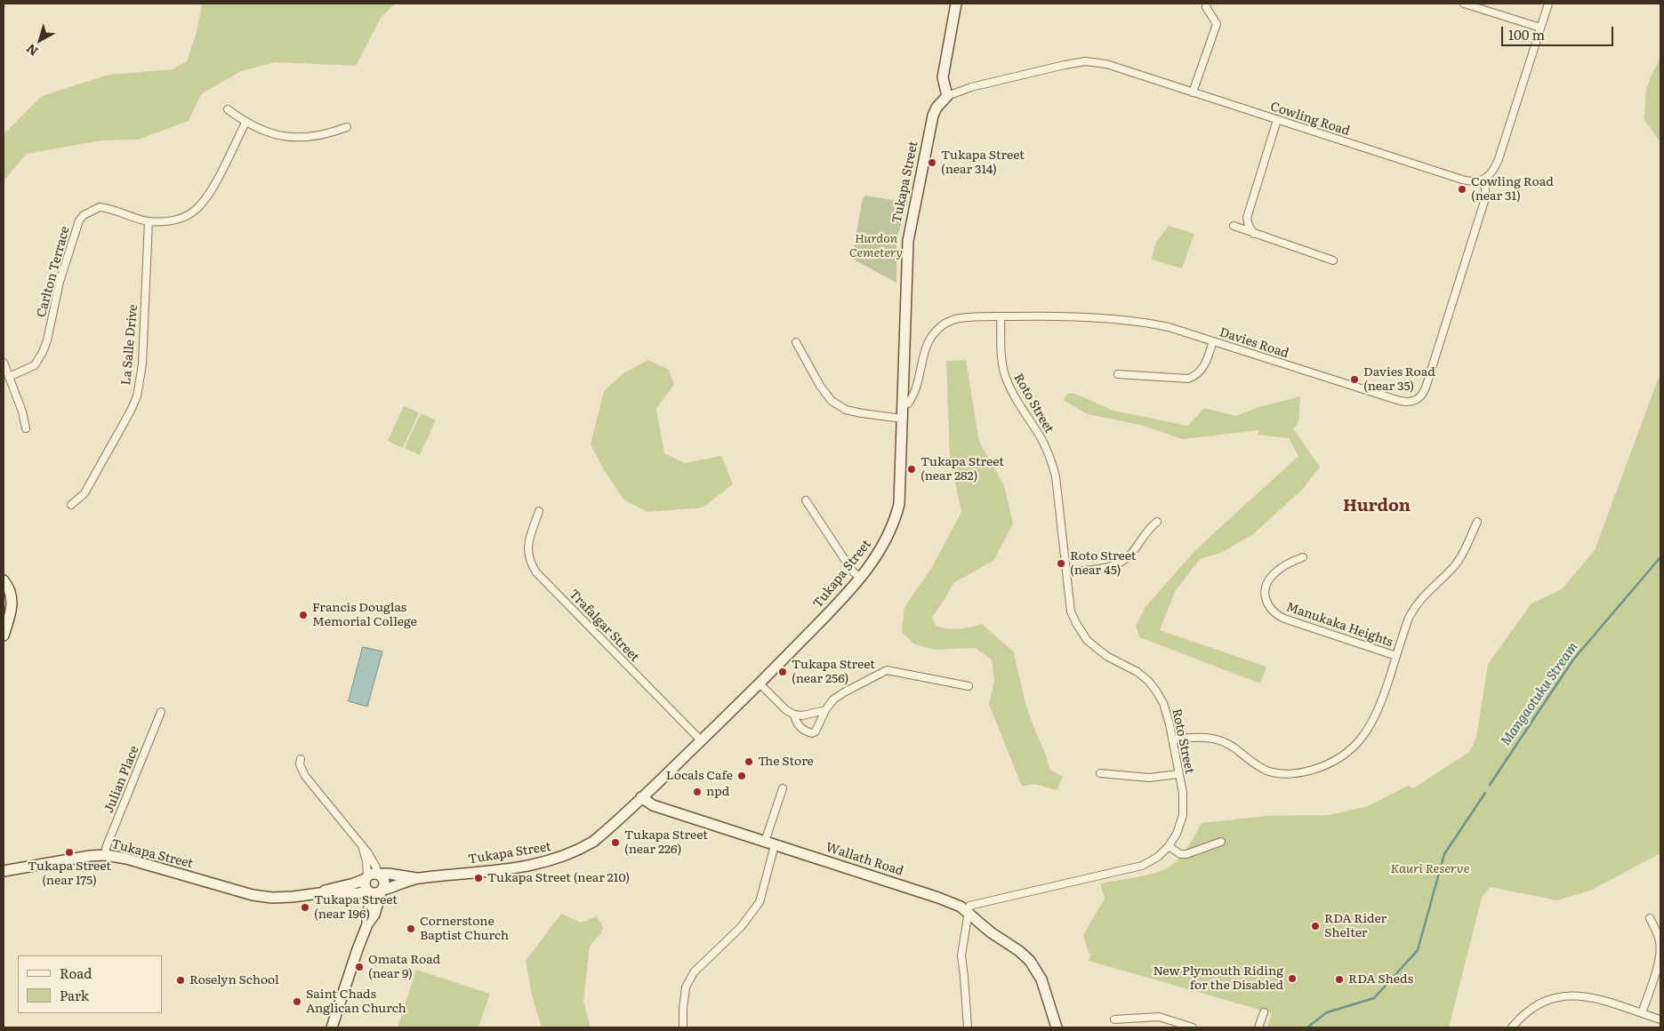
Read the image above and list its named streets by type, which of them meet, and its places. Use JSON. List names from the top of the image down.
{
  "streets": {
    "street": [
      "Cowling Road",
      "Tukapa Street",
      "Carlton Terrace",
      "Davies Road",
      "La Salle Drive",
      "Roto Street",
      "Manukaka Heights",
      "Trafalgar Street",
      "Julian Place",
      "Wallath Road"
    ]
  },
  "crossings": [
    ["Cowling Road", "Tukapa Street"],
    ["Cowling Road", "Davies Road"],
    ["Tukapa Street", "Davies Road"],
    ["Tukapa Street", "Trafalgar Street"],
    ["Tukapa Street", "Julian Place"],
    ["Tukapa Street", "Wallath Road"],
    ["Carlton Terrace", "La Salle Drive"],
    ["Davies Road", "Roto Street"],
    ["Roto Street", "Wallath Road"]
  ],
  "districts": ["Hurdon"],
  "water": ["Mangaotuku Stream"],
  "parks": ["Hurdon Cemetery", "Kauri Reserve"],
  "places": [
    "Tukapa Street (near 314)",
    "Cowling Road (near 31)",
    "Davies Road (near 35)",
    "Tukapa Street (near 282)",
    "Roto Street (near 45)",
    "Francis Douglas Memorial College",
    "Tukapa Street (near 256)",
    "The Store",
    "Locals Cafe",
    "npd",
    "Tukapa Street (near 226)",
    "Tukapa Street (near 175)",
    "Tukapa Street (near 210)",
    "Tukapa Street (near 196)",
    "RDA Rider Shelter",
    "Cornerstone Baptist Church",
    "Omata Road (near 9)",
    "New Plymouth Riding for the Disabled",
    "RDA Sheds",
    "Roselyn School",
    "Saint Chads Anglican Church"
  ],
  "legend": ["Road", "Park"],
  "scale_bar": "100 m",
  "north": "bottom left"
}
